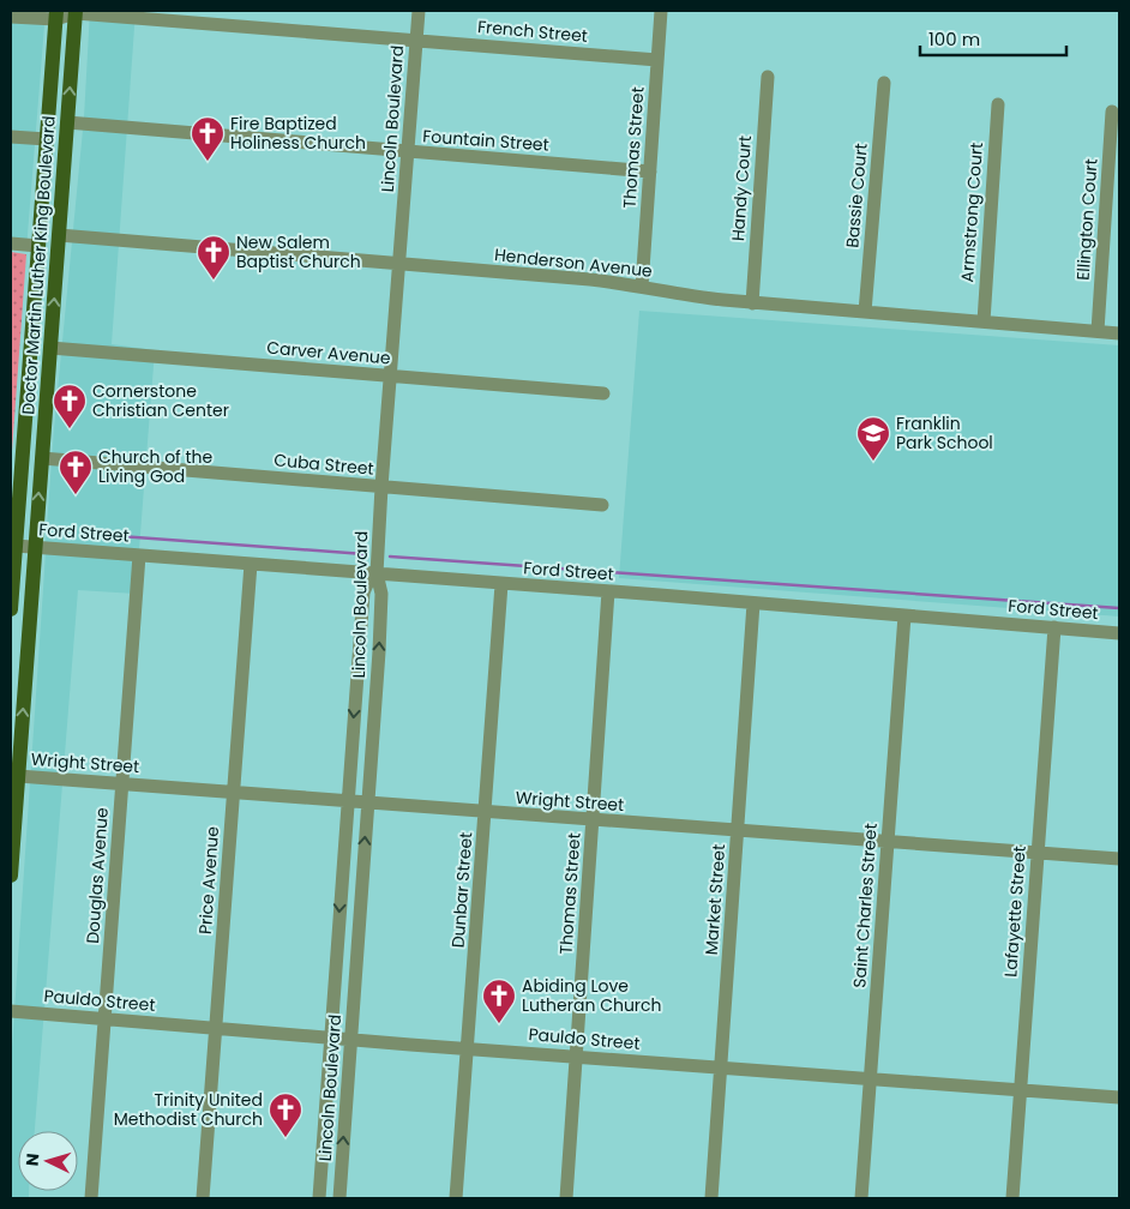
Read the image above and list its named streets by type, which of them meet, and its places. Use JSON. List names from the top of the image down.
{
  "streets": {
    "main road": ["Doctor Martin Luther King Boulevard"],
    "street": [
      "French Street",
      "Lincoln Boulevard",
      "Fountain Street",
      "Thomas Street",
      "Handy Court",
      "Bassie Court",
      "Armstrong Court",
      "Ellington Court",
      "Henderson Avenue",
      "Carver Avenue",
      "Cuba Street",
      "Ford Street",
      "Wright Street",
      "Douglas Avenue",
      "Price Avenue",
      "Dunbar Street",
      "Market Street",
      "Saint Charles Street",
      "Lafayette Street",
      "Pauldo Street"
    ]
  },
  "crossings": [
    ["French Street", "Lincoln Boulevard"],
    ["French Street", "Thomas Street"],
    ["French Street", "Doctor Martin Luther King Boulevard"],
    ["Lincoln Boulevard", "Fountain Street"],
    ["Lincoln Boulevard", "Henderson Avenue"],
    ["Lincoln Boulevard", "Carver Avenue"],
    ["Lincoln Boulevard", "Cuba Street"],
    ["Lincoln Boulevard", "Ford Street"],
    ["Lincoln Boulevard", "Wright Street"],
    ["Lincoln Boulevard", "Pauldo Street"],
    ["Fountain Street", "Thomas Street"],
    ["Fountain Street", "Doctor Martin Luther King Boulevard"],
    ["Thomas Street", "Henderson Avenue"],
    ["Thomas Street", "Ford Street"],
    ["Thomas Street", "Wright Street"],
    ["Thomas Street", "Pauldo Street"],
    ["Handy Court", "Henderson Avenue"],
    ["Bassie Court", "Henderson Avenue"],
    ["Armstrong Court", "Henderson Avenue"],
    ["Ellington Court", "Henderson Avenue"],
    ["Henderson Avenue", "Doctor Martin Luther King Boulevard"],
    ["Doctor Martin Luther King Boulevard", "Carver Avenue"],
    ["Doctor Martin Luther King Boulevard", "Cuba Street"],
    ["Doctor Martin Luther King Boulevard", "Ford Street"],
    ["Doctor Martin Luther King Boulevard", "Wright Street"],
    ["Ford Street", "Douglas Avenue"],
    ["Ford Street", "Price Avenue"],
    ["Ford Street", "Dunbar Street"],
    ["Ford Street", "Market Street"],
    ["Ford Street", "Saint Charles Street"],
    ["Ford Street", "Lafayette Street"],
    ["Wright Street", "Douglas Avenue"],
    ["Wright Street", "Price Avenue"],
    ["Wright Street", "Dunbar Street"],
    ["Wright Street", "Market Street"],
    ["Wright Street", "Saint Charles Street"],
    ["Wright Street", "Lafayette Street"],
    ["Douglas Avenue", "Pauldo Street"],
    ["Price Avenue", "Pauldo Street"],
    ["Dunbar Street", "Pauldo Street"],
    ["Market Street", "Pauldo Street"],
    ["Saint Charles Street", "Pauldo Street"],
    ["Lafayette Street", "Pauldo Street"]
  ],
  "places": {
    "church": [
      "Fire Baptized Holiness Church",
      "New Salem Baptist Church",
      "Cornerstone Christian Center",
      "Church of the Living God",
      "Abiding Love Lutheran Church",
      "Trinity United Methodist Church"
    ],
    "school or university": ["Franklin Park School"]
  },
  "scale_bar": "100 m",
  "north": "left"
}
